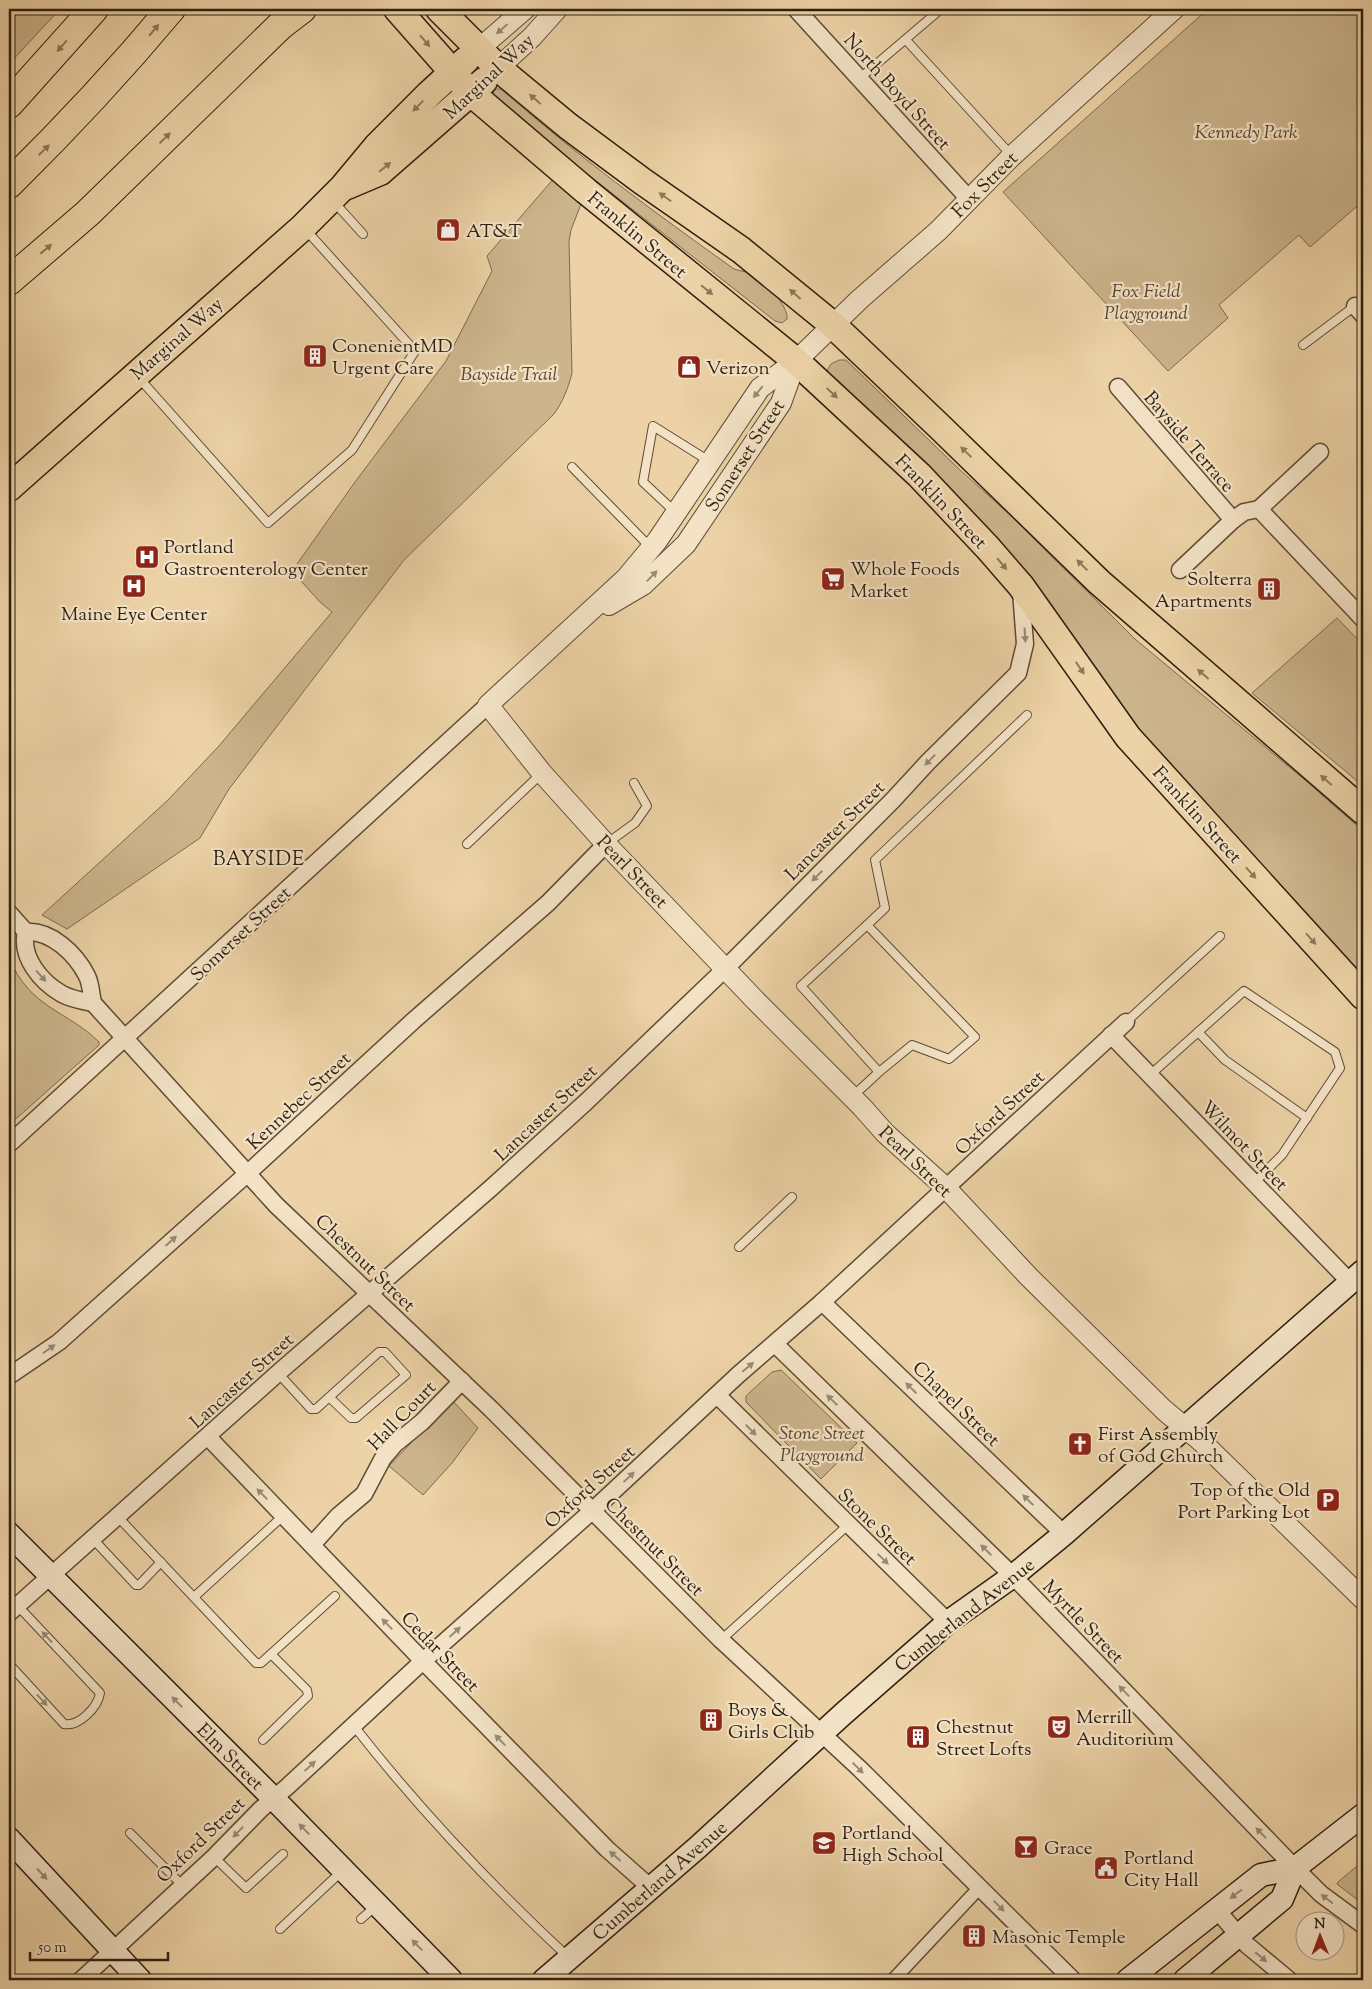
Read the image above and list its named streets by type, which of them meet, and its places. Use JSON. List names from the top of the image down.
{
  "streets": {
    "main road": [
      "Marginal Way",
      "Franklin Street",
      "Cumberland Avenue",
      "Elm Street"
    ],
    "street": [
      "North Boyd Street",
      "Fox Street",
      "Bayside Terrace",
      "Somerset Street",
      "Lancaster Street",
      "Pearl Street",
      "Kennebec Street",
      "Oxford Street",
      "Wilmot Street",
      "Chestnut Street",
      "Chapel Street",
      "Hall Court",
      "Stone Street",
      "Myrtle Street",
      "Cedar Street"
    ]
  },
  "crossings": [
    ["Marginal Way", "Franklin Street"],
    ["North Boyd Street", "Fox Street"],
    ["Fox Street", "Franklin Street"],
    ["Fox Street", "Somerset Street"],
    ["Franklin Street", "Somerset Street"],
    ["Franklin Street", "Lancaster Street"],
    ["Somerset Street", "Pearl Street"],
    ["Somerset Street", "Chestnut Street"],
    ["Lancaster Street", "Pearl Street"],
    ["Lancaster Street", "Chestnut Street"],
    ["Lancaster Street", "Cedar Street"],
    ["Lancaster Street", "Elm Street"],
    ["Pearl Street", "Kennebec Street"],
    ["Pearl Street", "Oxford Street"],
    ["Pearl Street", "Cumberland Avenue"],
    ["Kennebec Street", "Chestnut Street"],
    ["Oxford Street", "Wilmot Street"],
    ["Oxford Street", "Chestnut Street"],
    ["Oxford Street", "Chapel Street"],
    ["Oxford Street", "Stone Street"],
    ["Oxford Street", "Myrtle Street"],
    ["Oxford Street", "Cedar Street"],
    ["Oxford Street", "Elm Street"],
    ["Wilmot Street", "Cumberland Avenue"],
    ["Chestnut Street", "Hall Court"],
    ["Chestnut Street", "Cumberland Avenue"],
    ["Chapel Street", "Cumberland Avenue"],
    ["Hall Court", "Cedar Street"],
    ["Stone Street", "Cumberland Avenue"],
    ["Cumberland Avenue", "Myrtle Street"],
    ["Cumberland Avenue", "Cedar Street"]
  ],
  "one_way": [
    "Kennebec Street",
    "Chapel Street",
    "Stone Street",
    "Myrtle Street",
    "Cedar Street",
    "Elm Street"
  ],
  "districts": ["BAYSIDE"],
  "parks": [
    "Kennedy Park",
    "Fox Field Playground",
    "Bayside Trail",
    "Stone Street Playground"
  ],
  "places": {
    "shop": ["AT&T", "Verizon"],
    "building": [
      "ConenientMD Urgent Care",
      "Solterra Apartments",
      "Boys & Girls Club",
      "Chestnut Street Lofts",
      "Masonic Temple"
    ],
    "hospital": ["Portland Gastroenterology Center", "Maine Eye Center"],
    "supermarket": ["Whole Foods Market"],
    "church": ["First Assembly of God Church"],
    "parking": ["Top of the Old Port Parking Lot"],
    "theatre": ["Merrill Auditorium"],
    "school or university": ["Portland High School"],
    "bar": ["Grace"],
    "public building": ["Portland City Hall"]
  },
  "scale_bar": "50 m",
  "north": "top"
}
